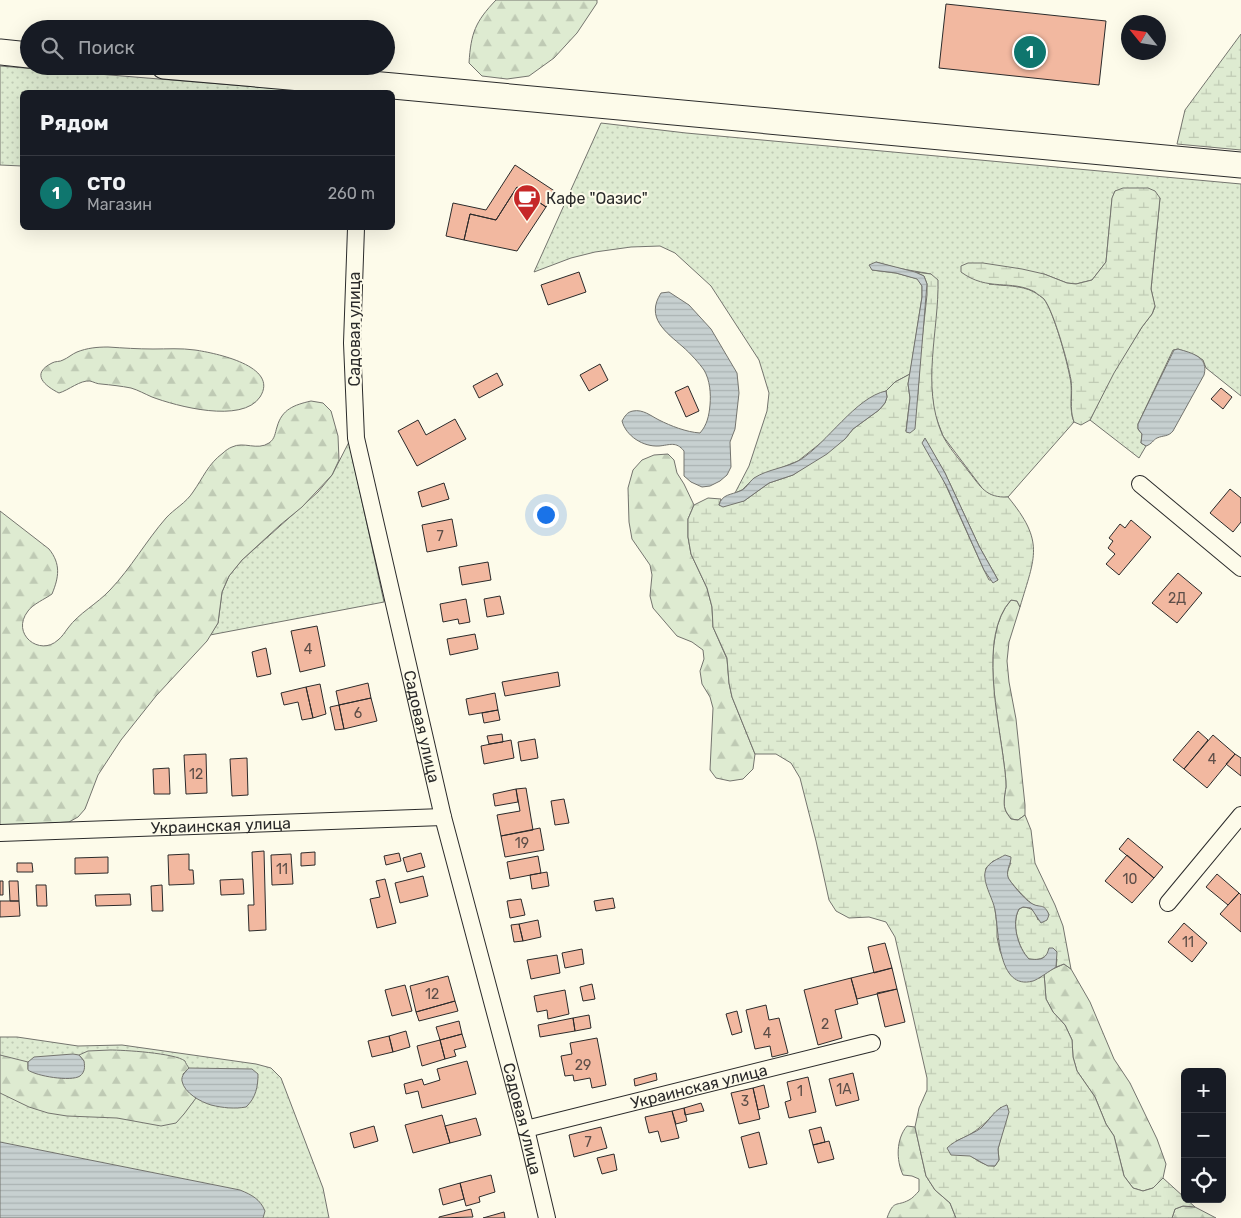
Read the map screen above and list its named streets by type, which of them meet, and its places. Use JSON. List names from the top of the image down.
{
  "streets": {
    "street": ["Садовая улица", "Украинская улица"]
  },
  "crossings": [
    ["Садовая улица", "Украинская улица"]
  ],
  "places": {
    "cafe": ["Кафе \"Оазис\""]
  },
  "house_numbers": [
    "7",
    "2Д",
    "4",
    "6",
    "4",
    "12",
    "19",
    "11",
    "10",
    "11",
    "12",
    "2",
    "4",
    "29",
    "1А",
    "1",
    "3",
    "7"
  ],
  "north": "top left",
  "page": {
    "search": "Поиск",
    "pins": "1",
    "heading": "Рядом",
    "list": [
      {
        "mark": "1",
        "name": "СТО",
        "note": "Магазин",
        "value": "260 m"
      }
    ],
    "map_buttons": ["+", "−"]
  }
}
